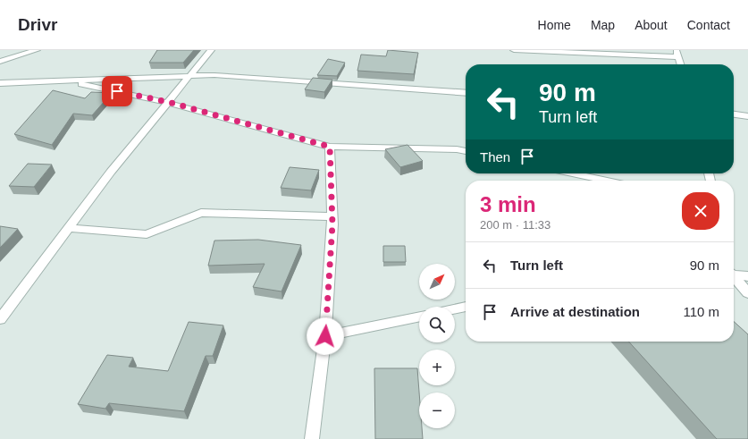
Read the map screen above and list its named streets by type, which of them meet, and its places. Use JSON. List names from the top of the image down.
{
  "north": "top right",
  "page": {
    "header": "Drivr",
    "nav": [
      "Home",
      "Map",
      "About",
      "Contact"
    ],
    "turn": ["90 m", "Turn left"],
    "then": "Then",
    "heading": ["3 min", "200 m · 11:33"],
    "list": [
      {
        "name": "Turn left",
        "value": "90 m"
      },
      {
        "name": "Arrive at destination",
        "value": "110 m"
      }
    ],
    "map_buttons": ["+", "−"]
  }
}
